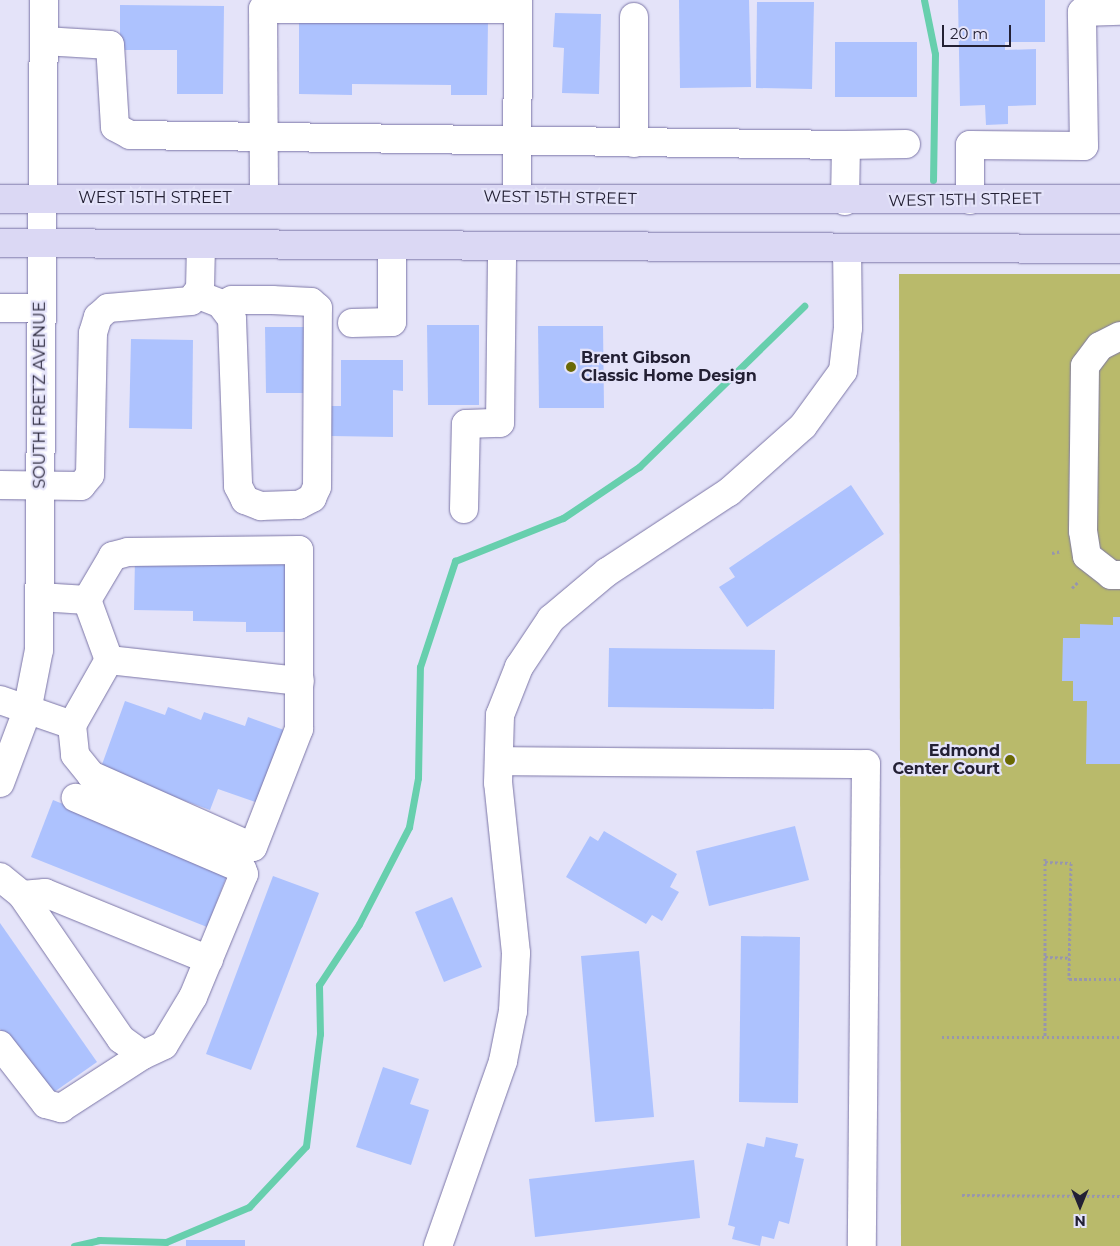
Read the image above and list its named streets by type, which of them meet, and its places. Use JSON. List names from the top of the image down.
{
  "streets": {
    "main road": ["WEST 15TH STREET"],
    "street": ["SOUTH FRETZ AVENUE"]
  },
  "crossings": [
    ["WEST 15TH STREET", "SOUTH FRETZ AVENUE"]
  ],
  "places": ["Brent Gibson Classic Home Design", "Edmond Center Court"],
  "scale_bar": "20 m",
  "north": "bottom"
}
